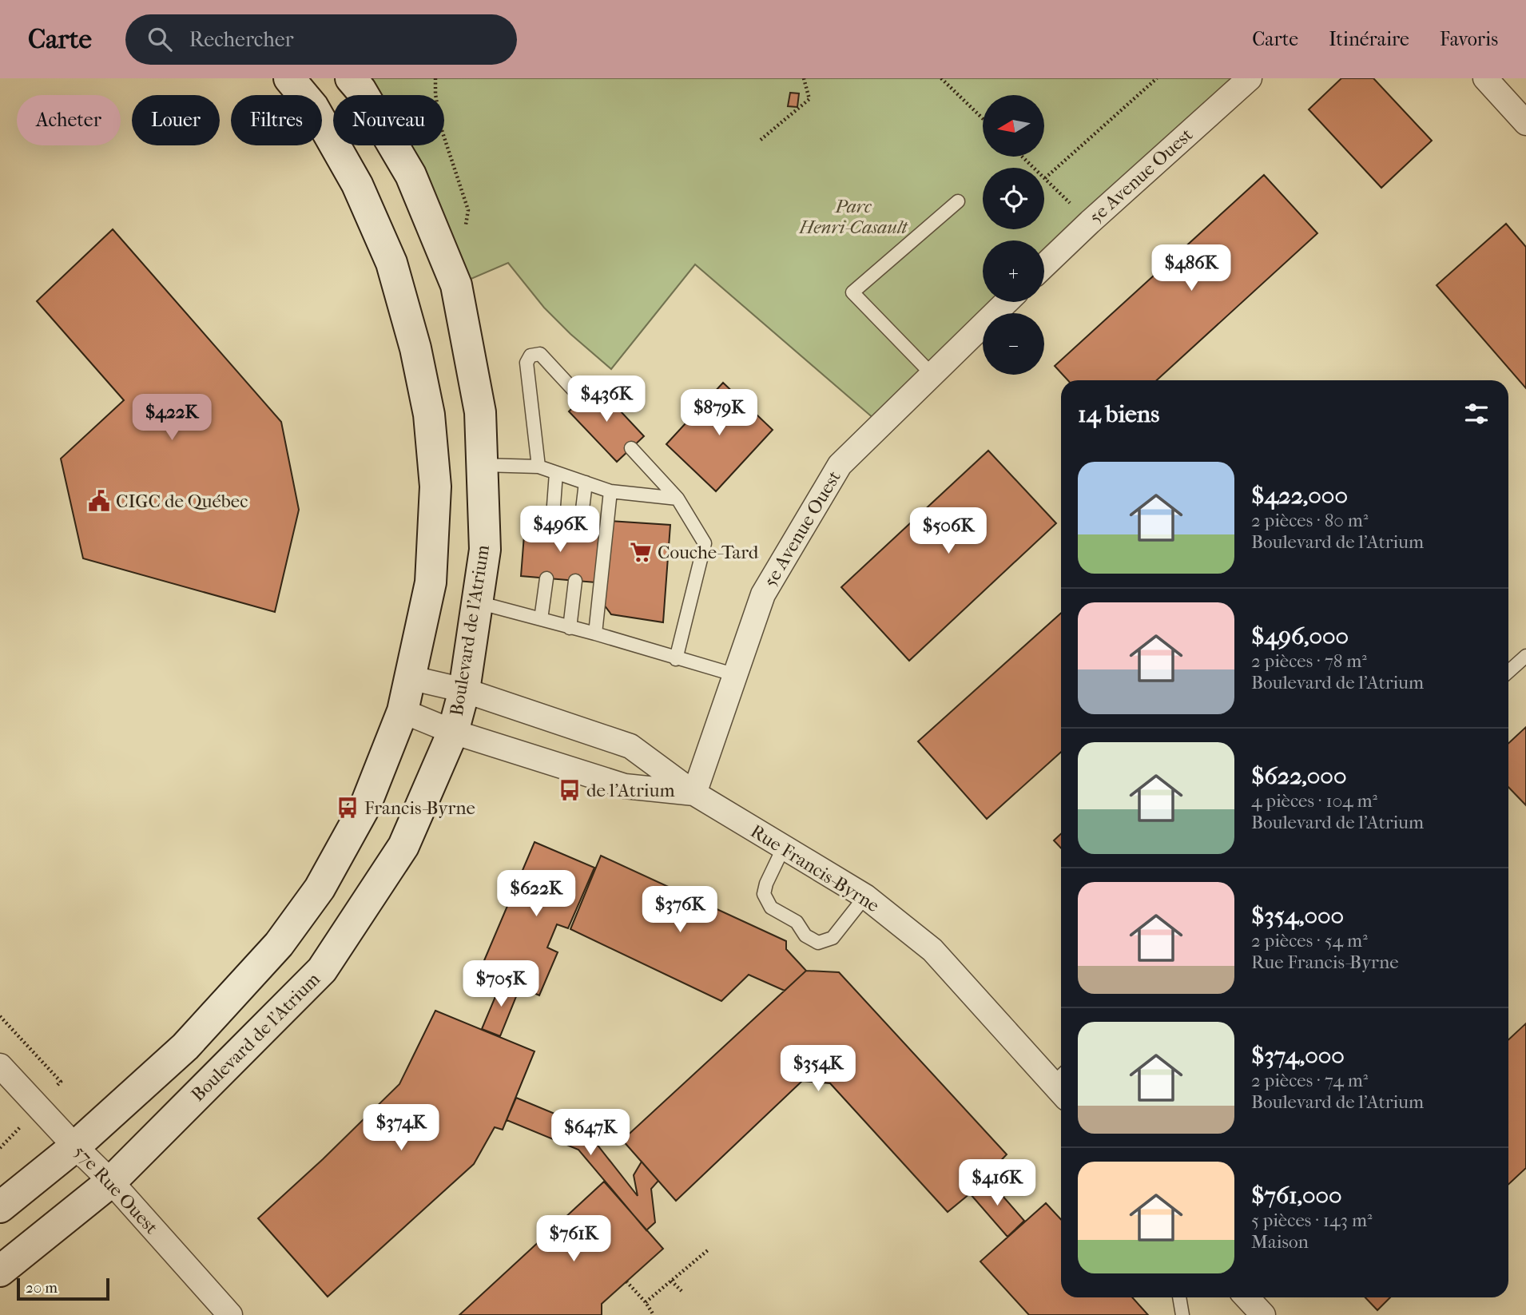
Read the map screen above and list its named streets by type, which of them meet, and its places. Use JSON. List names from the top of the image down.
{
  "streets": {
    "street": [
      "5e Avenue Ouest",
      "Boulevard de l'Atrium",
      "Rue Francis-Byrne",
      "57e Rue Ouest"
    ]
  },
  "crossings": [
    ["5e Avenue Ouest", "Rue Francis-Byrne"],
    ["Boulevard de l'Atrium", "Rue Francis-Byrne"],
    ["Boulevard de l'Atrium", "57e Rue Ouest"]
  ],
  "parks": ["Parc Henri-Casault"],
  "places": {
    "public building": ["CIGC de Québec"],
    "supermarket": ["Couche-Tard"],
    "bus stop": ["de l'Atrium", "Francis-Byrne"]
  },
  "scale_bar": "20 m",
  "north": "left",
  "page": {
    "header": "Carte",
    "search": "Rechercher",
    "nav": ["Carte", "Itinéraire", "Favoris"],
    "map_buttons": ["+", "−"],
    "chip": [
      "Acheter",
      "Louer",
      "Filtres",
      "Nouveau"
    ],
    "price": [
      "$486K",
      "$436K",
      "$879K",
      "$422K",
      "$496K",
      "$506K",
      "$622K",
      "$376K",
      "$705K",
      "$354K",
      "$374K",
      "$647K",
      "$416K",
      "$761K"
    ],
    "heading": "14 biens",
    "list": [
      {
        "name": "$422,000",
        "note": "2 pièces · 80 m² · Boulevard de l'Atrium"
      },
      {
        "name": "$496,000",
        "note": "2 pièces · 78 m² · Boulevard de l'Atrium"
      },
      {
        "name": "$622,000",
        "note": "4 pièces · 104 m² · Boulevard de l'Atrium"
      },
      {
        "name": "$354,000",
        "note": "2 pièces · 54 m² · Rue Francis-Byrne"
      },
      {
        "name": "$374,000",
        "note": "2 pièces · 74 m² · Boulevard de l'Atrium"
      },
      {
        "name": "$761,000",
        "note": "5 pièces · 143 m² · Maison"
      }
    ],
    "scale": "20 m"
  }
}
